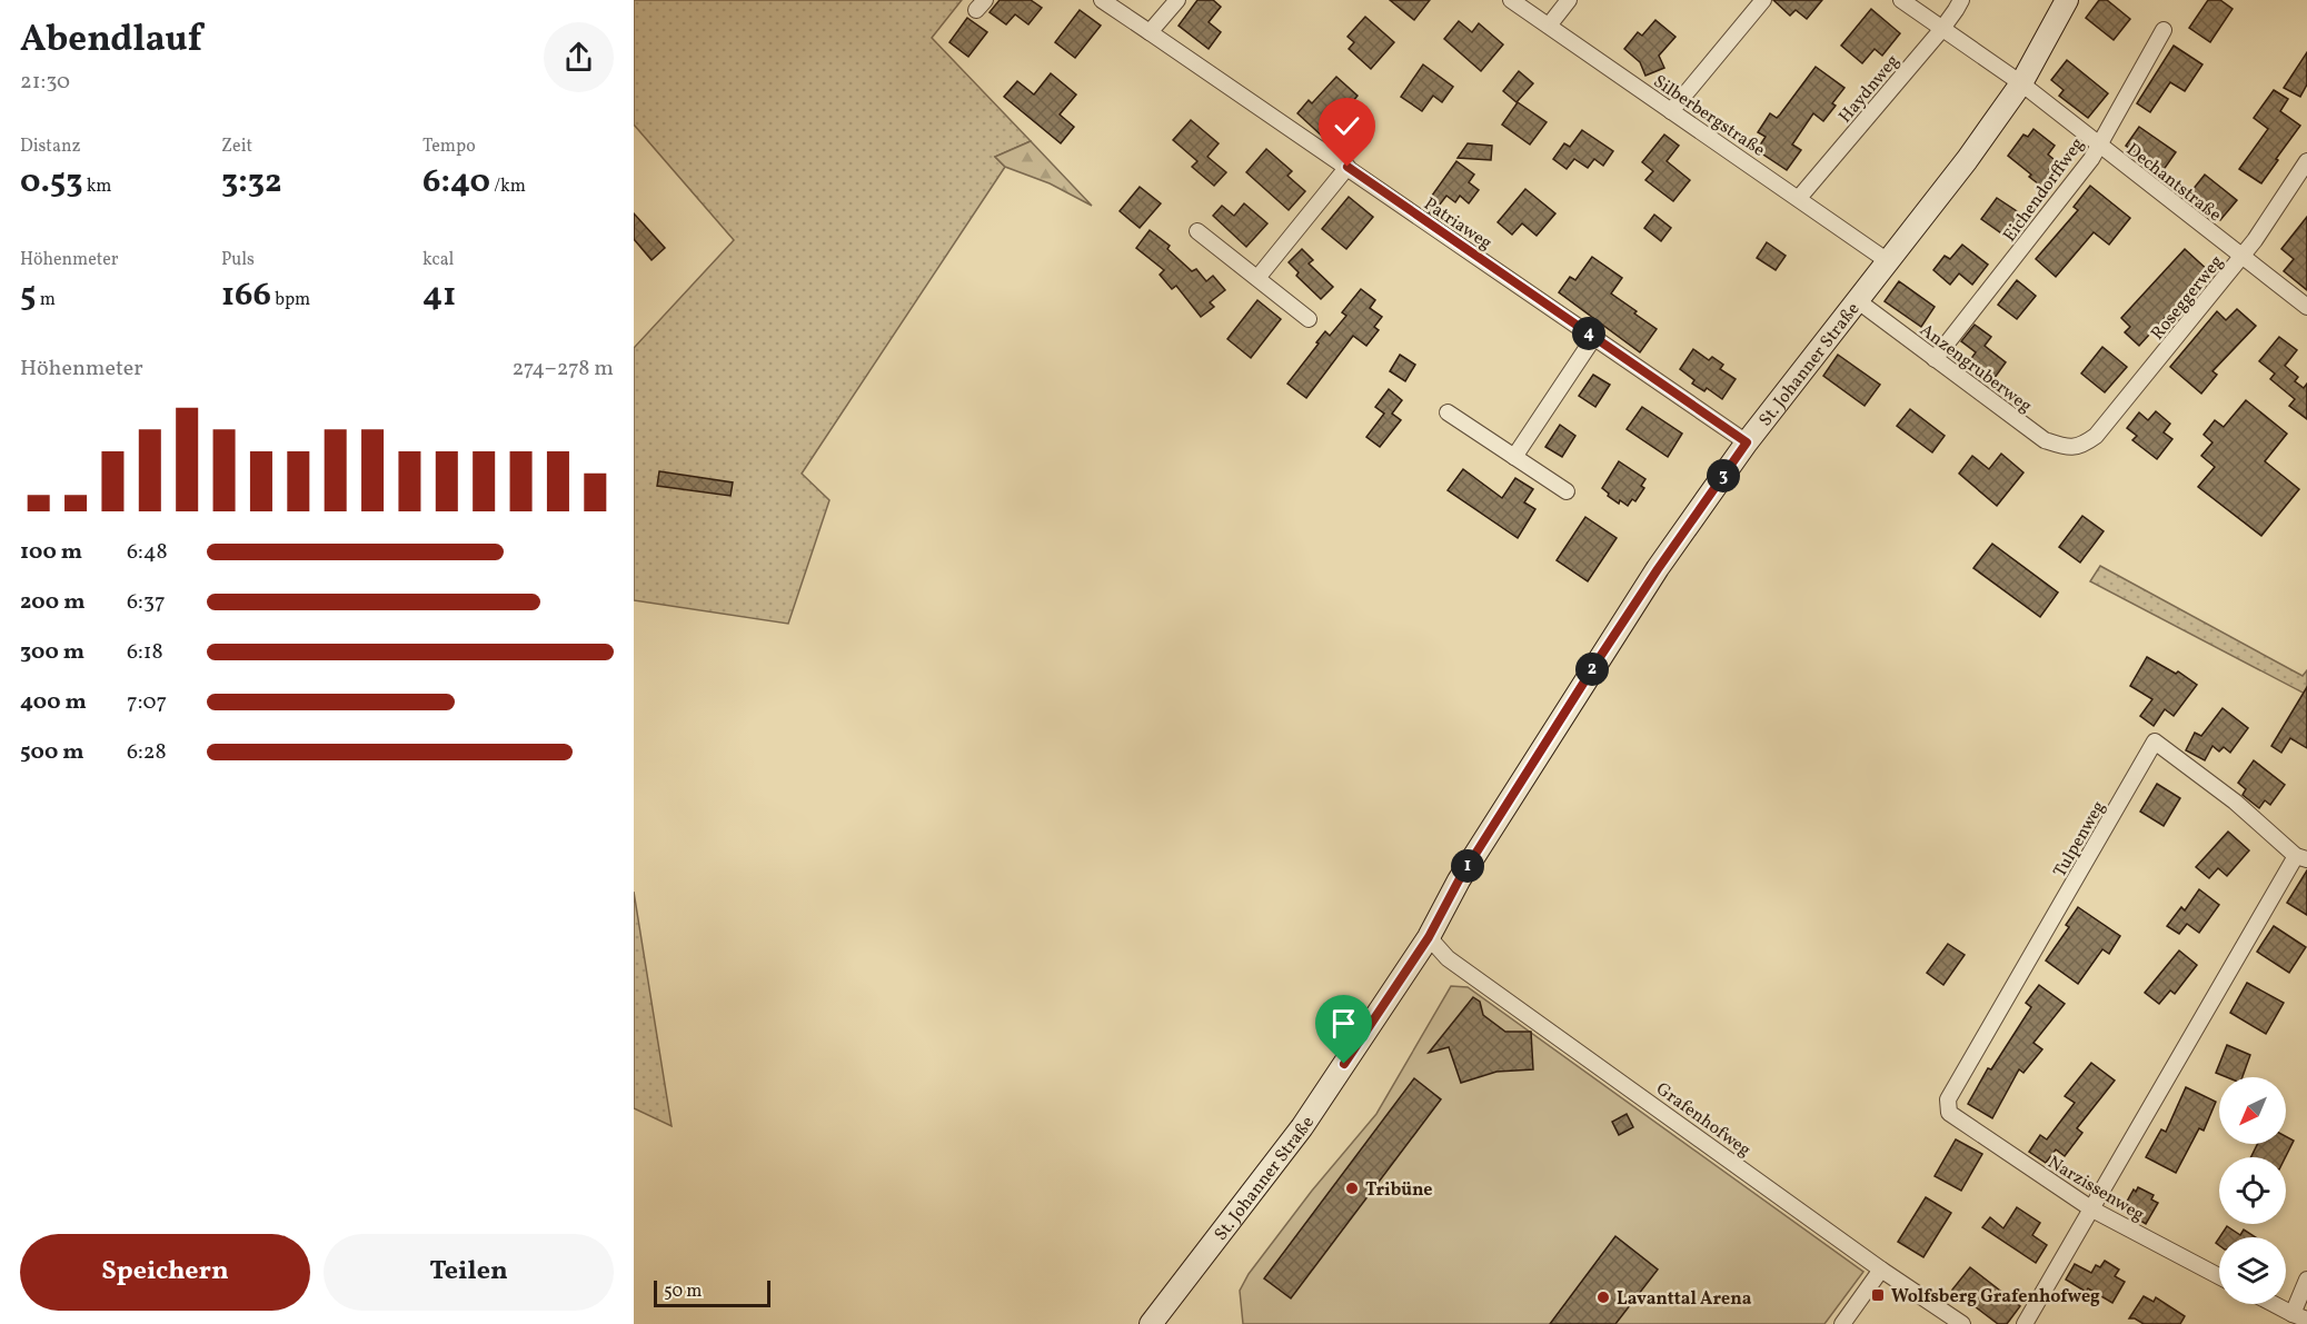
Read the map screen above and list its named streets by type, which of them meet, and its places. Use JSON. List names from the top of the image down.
{
  "streets": {
    "street": [
      "Haydnweg",
      "Silberbergstraße",
      "Dechantstraße",
      "Eichendorffweg",
      "Patriaweg",
      "Roseggerweg",
      "St. Johanner Straße",
      "Anzengruberweg",
      "Tulpenweg",
      "Grafenhofweg",
      "Narzissenweg"
    ]
  },
  "crossings": [
    ["Haydnweg", "Silberbergstraße"],
    ["Haydnweg", "Dechantstraße"],
    ["Silberbergstraße", "St. Johanner Straße"],
    ["Dechantstraße", "Eichendorffweg"],
    ["Dechantstraße", "Roseggerweg"],
    ["Dechantstraße", "St. Johanner Straße"],
    ["Eichendorffweg", "Anzengruberweg"],
    ["Patriaweg", "St. Johanner Straße"],
    ["Roseggerweg", "Anzengruberweg"],
    ["St. Johanner Straße", "Anzengruberweg"],
    ["St. Johanner Straße", "Grafenhofweg"],
    ["Tulpenweg", "Narzissenweg"]
  ],
  "places": {
    "other": ["Tribüne", "Lavanttal Arena"],
    "transit": ["Wolfsberg Grafenhofweg"]
  },
  "scale_bar": "50 m",
  "north": "bottom left",
  "page": {
    "heading": ["Abendlauf", "21:30"],
    "stats": [
      ["Distanz", "0.53 km"],
      ["Zeit", "3:32"],
      ["Tempo", "6:40 /km"],
      ["Höhenmeter", "5 m"],
      ["Puls", "166 bpm"],
      ["kcal", "41"]
    ],
    "pins": [
      "4",
      "3",
      "2",
      "1"
    ],
    "chart": ["Höhenmeter", "274–278 m"],
    "list": [
      {
        "name": "100 m",
        "note": "6:48"
      },
      {
        "name": "200 m",
        "note": "6:37"
      },
      {
        "name": "300 m",
        "note": "6:18"
      },
      {
        "name": "400 m",
        "note": "7:07"
      },
      {
        "name": "500 m",
        "note": "6:28"
      }
    ],
    "buttons": ["Speichern", "Teilen"],
    "scale": "50 m"
  }
}
